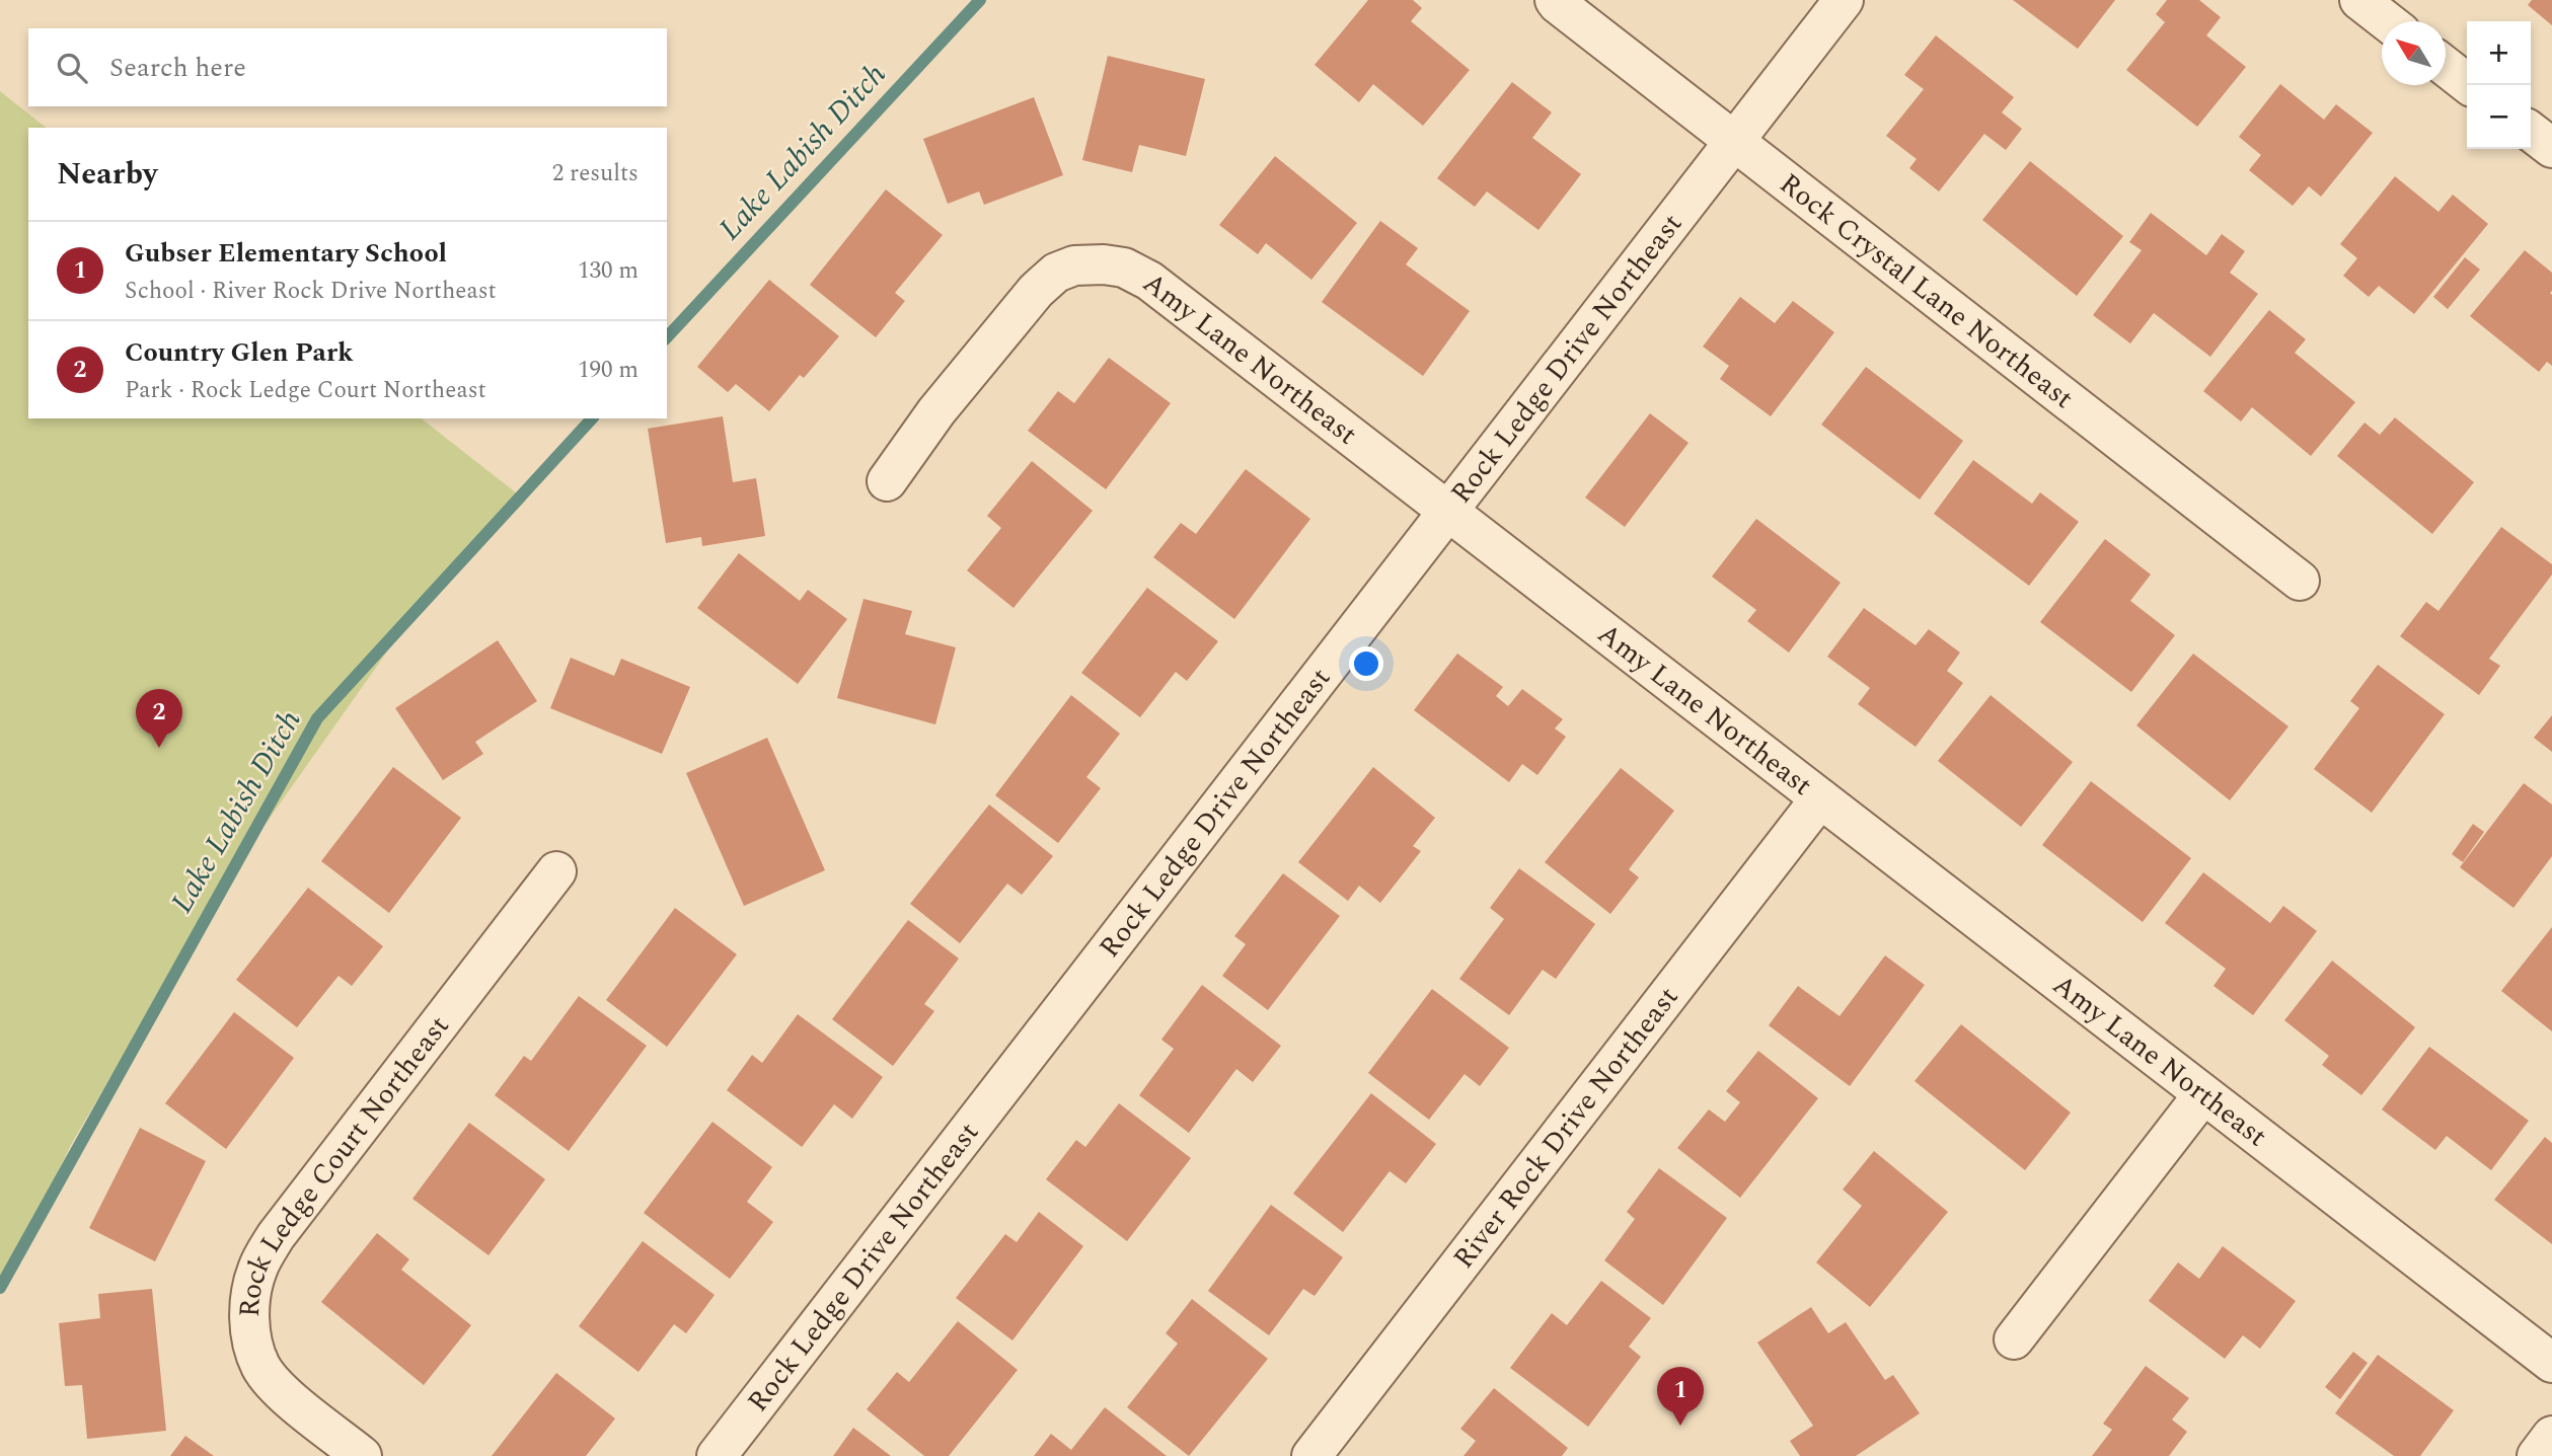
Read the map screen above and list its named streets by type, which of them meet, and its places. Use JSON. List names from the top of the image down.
{
  "streets": {
    "street": [
      "Rock Crystal Lane Northeast",
      "Rock Ledge Drive Northeast",
      "Amy Lane Northeast",
      "River Rock Drive Northeast",
      "Rock Ledge Court Northeast"
    ]
  },
  "crossings": [
    ["Rock Crystal Lane Northeast", "Rock Ledge Drive Northeast"],
    ["Rock Ledge Drive Northeast", "Amy Lane Northeast"],
    ["Amy Lane Northeast", "River Rock Drive Northeast"]
  ],
  "water": ["Lake Labish Ditch"],
  "north": "top left",
  "page": {
    "map_buttons": ["+", "−"],
    "search": "Search here",
    "heading": ["Nearby", "2 results"],
    "list": [
      {
        "mark": "1",
        "name": "Gubser Elementary School",
        "note": "School · River Rock Drive Northeast",
        "value": "130 m"
      },
      {
        "mark": "2",
        "name": "Country Glen Park",
        "note": "Park · Rock Ledge Court Northeast",
        "value": "190 m"
      }
    ],
    "pins": ["2", "1"]
  }
}
